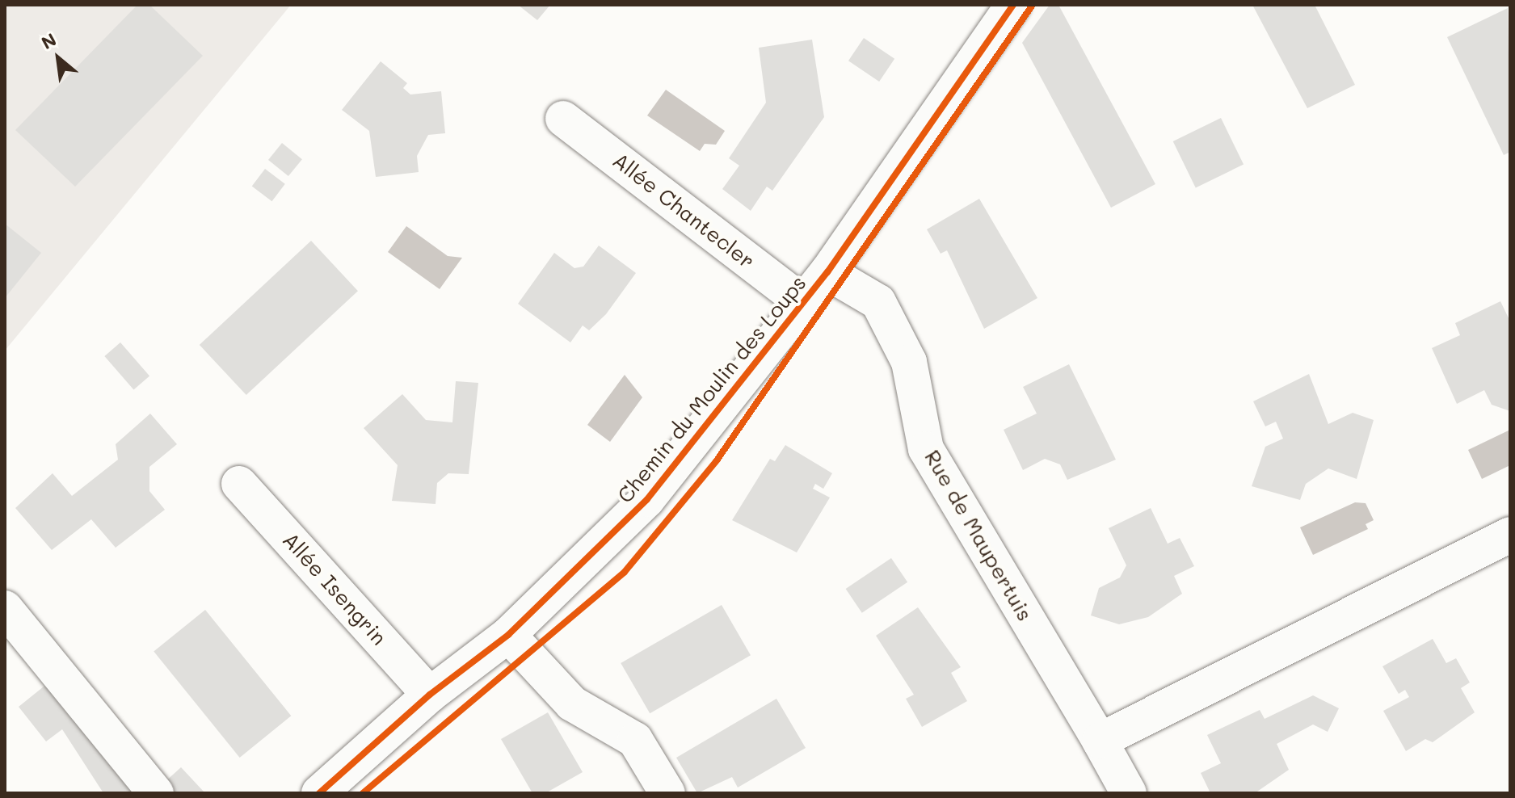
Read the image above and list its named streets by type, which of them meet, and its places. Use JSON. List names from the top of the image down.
{
  "streets": {
    "street": [
      "Allée Chantecler",
      "Chemin du Moulin des Loups",
      "Rue de Maupertuis",
      "Allée Isengrin"
    ]
  },
  "crossings": [
    ["Allée Chantecler", "Chemin du Moulin des Loups"],
    ["Chemin du Moulin des Loups", "Rue de Maupertuis"],
    ["Chemin du Moulin des Loups", "Allée Isengrin"]
  ],
  "north": "top left"
}
